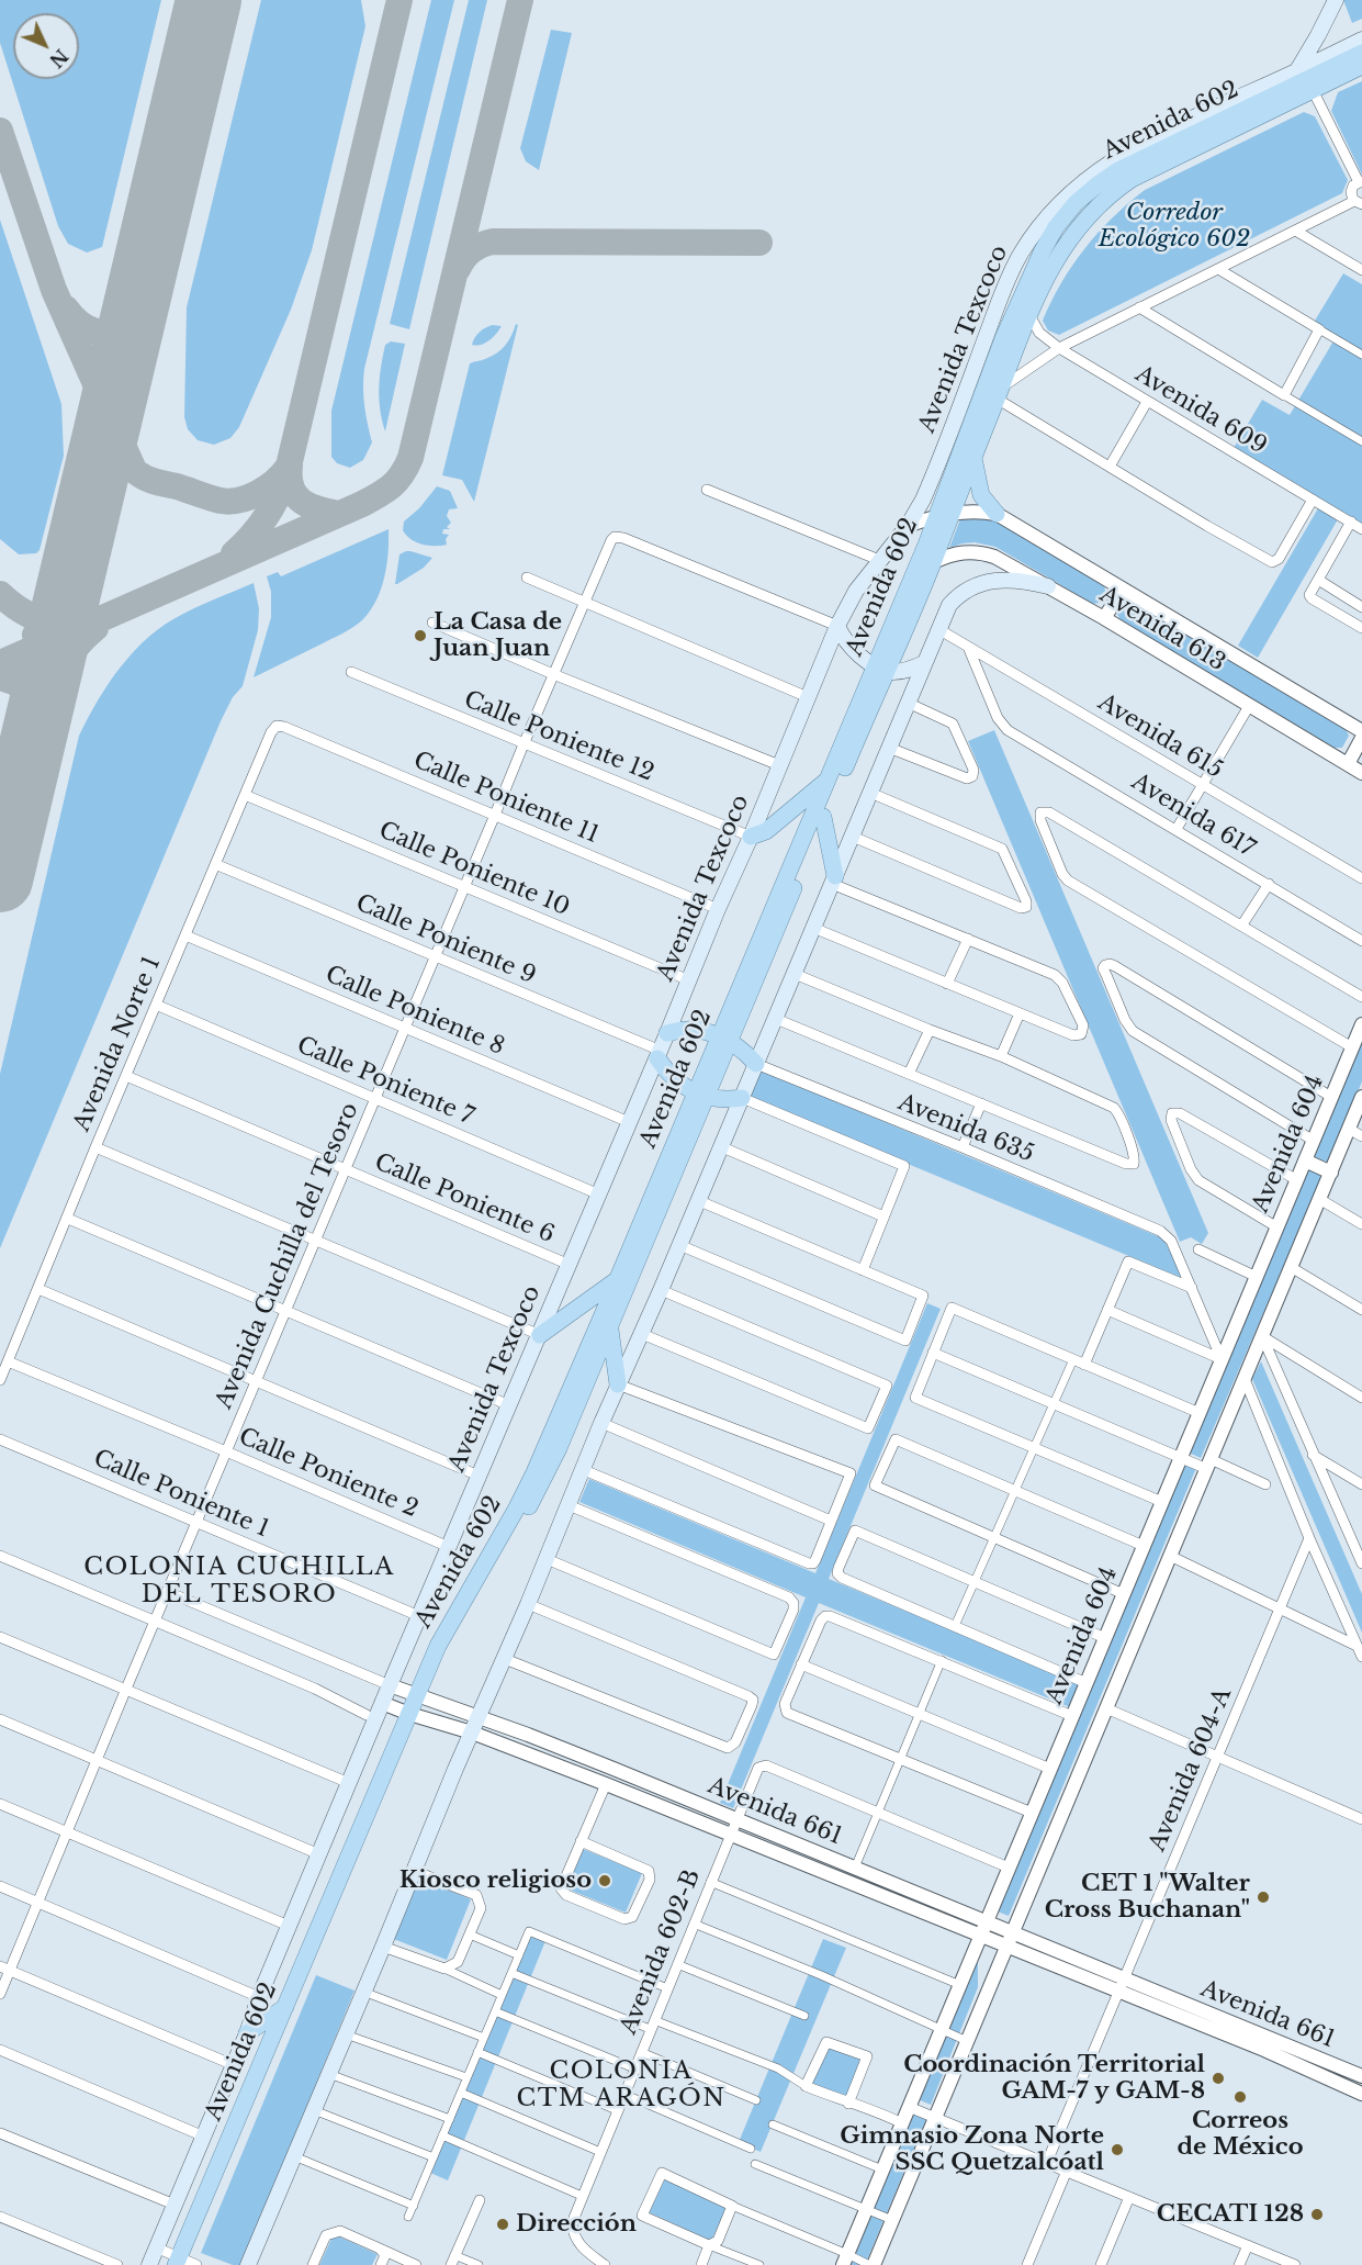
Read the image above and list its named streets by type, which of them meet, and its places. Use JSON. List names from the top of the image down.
{
  "streets": {
    "main road": ["Avenida 602", "Avenida Texcoco"],
    "street": [
      "Avenida 609",
      "Avenida 613",
      "Calle Poniente 12",
      "Avenida 615",
      "Calle Poniente 11",
      "Avenida 617",
      "Calle Poniente 10",
      "Calle Poniente 9",
      "Calle Poniente 8",
      "Avenida Norte 1",
      "Calle Poniente 7",
      "Avenida 635",
      "Avenida 604",
      "Calle Poniente 6",
      "Avenida Cuchilla del Tesoro",
      "Calle Poniente 2",
      "Calle Poniente 1",
      "Avenida 604-A",
      "Avenida 661",
      "Avenida 602-B"
    ]
  },
  "crossings": [
    ["Avenida 602", "Avenida 609"],
    ["Avenida 602", "Avenida 613"],
    ["Avenida 602", "Avenida 661"],
    ["Avenida Texcoco", "Calle Poniente 12"],
    ["Avenida Texcoco", "Calle Poniente 11"],
    ["Avenida Texcoco", "Calle Poniente 10"],
    ["Avenida Texcoco", "Calle Poniente 9"],
    ["Avenida Texcoco", "Calle Poniente 8"],
    ["Avenida Texcoco", "Calle Poniente 7"],
    ["Avenida Texcoco", "Calle Poniente 6"],
    ["Avenida Texcoco", "Avenida Cuchilla del Tesoro"],
    ["Avenida Texcoco", "Calle Poniente 2"],
    ["Avenida Texcoco", "Calle Poniente 1"],
    ["Avenida Texcoco", "Avenida 661"],
    ["Calle Poniente 12", "Avenida Cuchilla del Tesoro"],
    ["Avenida 615", "Avenida 617"],
    ["Calle Poniente 11", "Avenida Norte 1"],
    ["Calle Poniente 11", "Avenida Cuchilla del Tesoro"],
    ["Calle Poniente 10", "Avenida Norte 1"],
    ["Calle Poniente 10", "Avenida Cuchilla del Tesoro"],
    ["Calle Poniente 9", "Avenida Norte 1"],
    ["Calle Poniente 9", "Avenida Cuchilla del Tesoro"],
    ["Calle Poniente 8", "Avenida Norte 1"],
    ["Calle Poniente 8", "Avenida Cuchilla del Tesoro"],
    ["Avenida Norte 1", "Calle Poniente 7"],
    ["Avenida Norte 1", "Calle Poniente 6"],
    ["Avenida Norte 1", "Calle Poniente 2"],
    ["Calle Poniente 7", "Avenida Cuchilla del Tesoro"],
    ["Avenida 604", "Avenida 661"],
    ["Calle Poniente 6", "Avenida Cuchilla del Tesoro"],
    ["Avenida Cuchilla del Tesoro", "Calle Poniente 2"],
    ["Avenida Cuchilla del Tesoro", "Calle Poniente 1"],
    ["Avenida Cuchilla del Tesoro", "Avenida 661"],
    ["Avenida 604-A", "Avenida 661"],
    ["Avenida 661", "Avenida 602-B"]
  ],
  "districts": ["COLONIA CUCHILLA DEL TESORO", "COLONIA CTM ARAGÓN"],
  "parks": ["Corredor Ecológico 602"],
  "places": [
    "La Casa de Juan Juan",
    "Kiosco religioso",
    "CET 1 \"Walter Cross Buchanan\"",
    "Coordinación Territorial GAM-7 y GAM-8",
    "Correos de México",
    "Gimnasio Zona Norte SSC Quetzalcóatl",
    "CECATI 128",
    "Dirección"
  ],
  "north": "bottom right"
}
